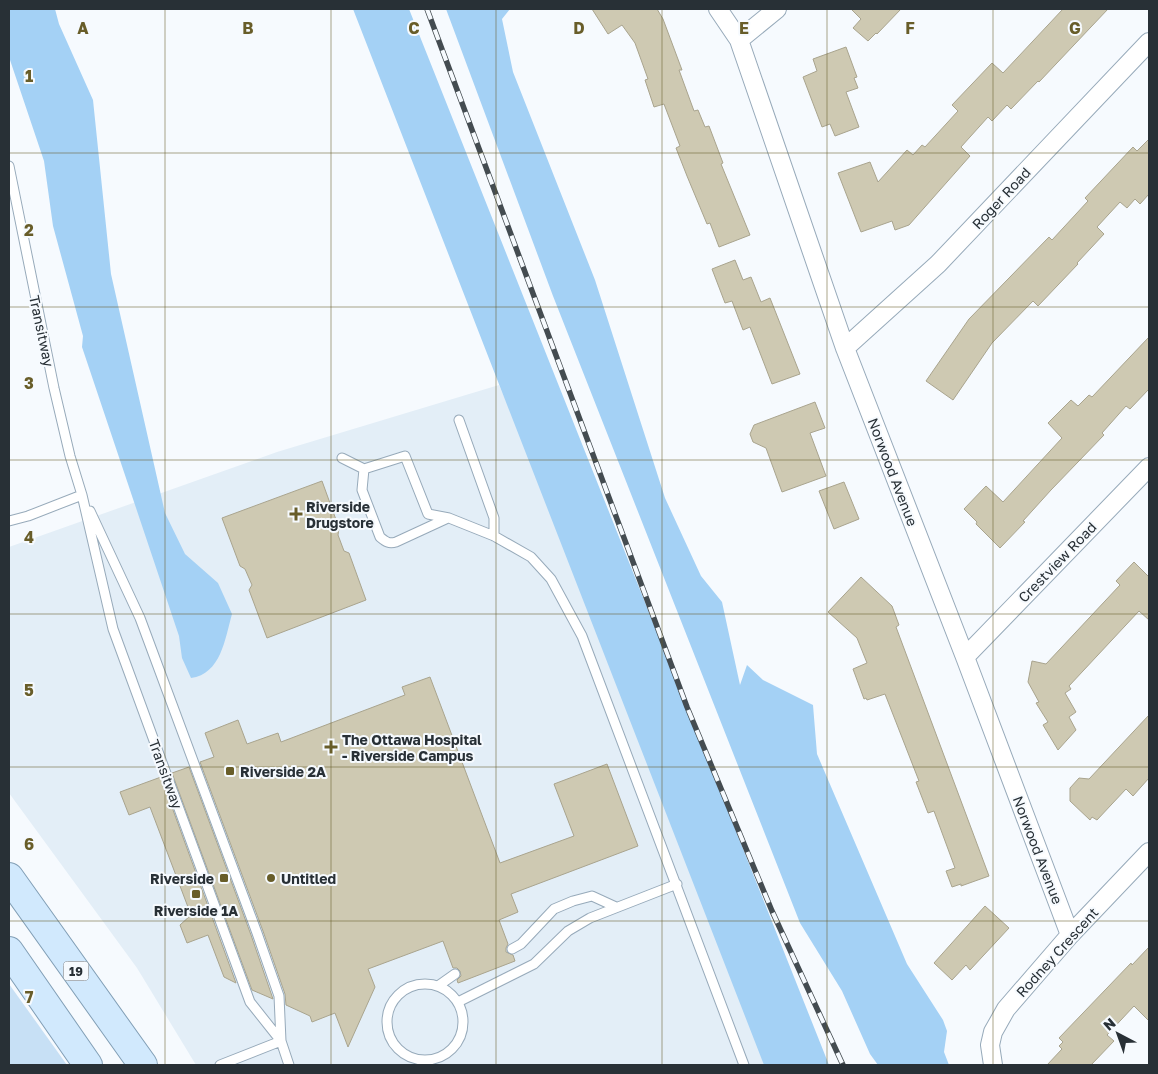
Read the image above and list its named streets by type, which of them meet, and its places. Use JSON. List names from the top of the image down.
{
  "streets": {
    "main road": ["19"],
    "street": [
      "Roger Road",
      "Norwood Avenue",
      "Crestview Road",
      "Rodney Crescent"
    ],
    "lane": ["Transitway"]
  },
  "crossings": [
    ["Roger Road", "Norwood Avenue"],
    ["Norwood Avenue", "Crestview Road"],
    ["Norwood Avenue", "Rodney Crescent"]
  ],
  "places": {
    "health": ["Riverside Drugstore", "The Ottawa Hospital - Riverside Campus"],
    "transit": ["Riverside 2A", "Riverside", "Riverside 1A"],
    "other": ["Untitled"]
  },
  "north": "top left",
  "grid": {
    "columns": [
      "A",
      "B",
      "C",
      "D",
      "E",
      "F",
      "G"
    ],
    "rows": [
      "1",
      "2",
      "3",
      "4",
      "5",
      "6",
      "7"
    ]
  }
}
